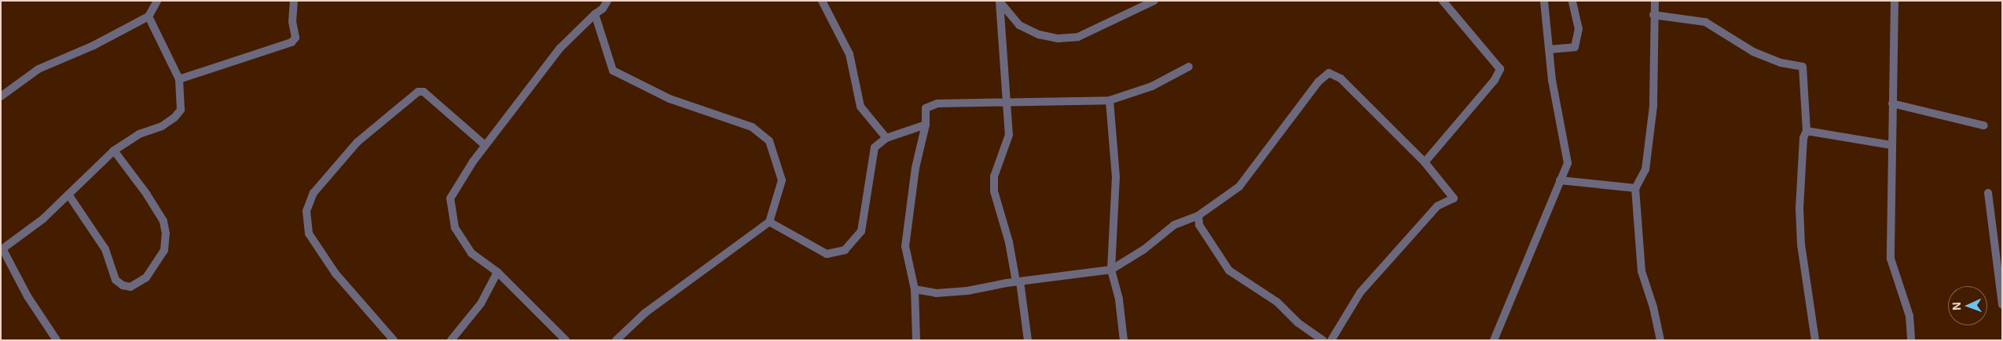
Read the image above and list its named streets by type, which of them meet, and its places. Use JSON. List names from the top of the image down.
{
  "north": "left"
}
